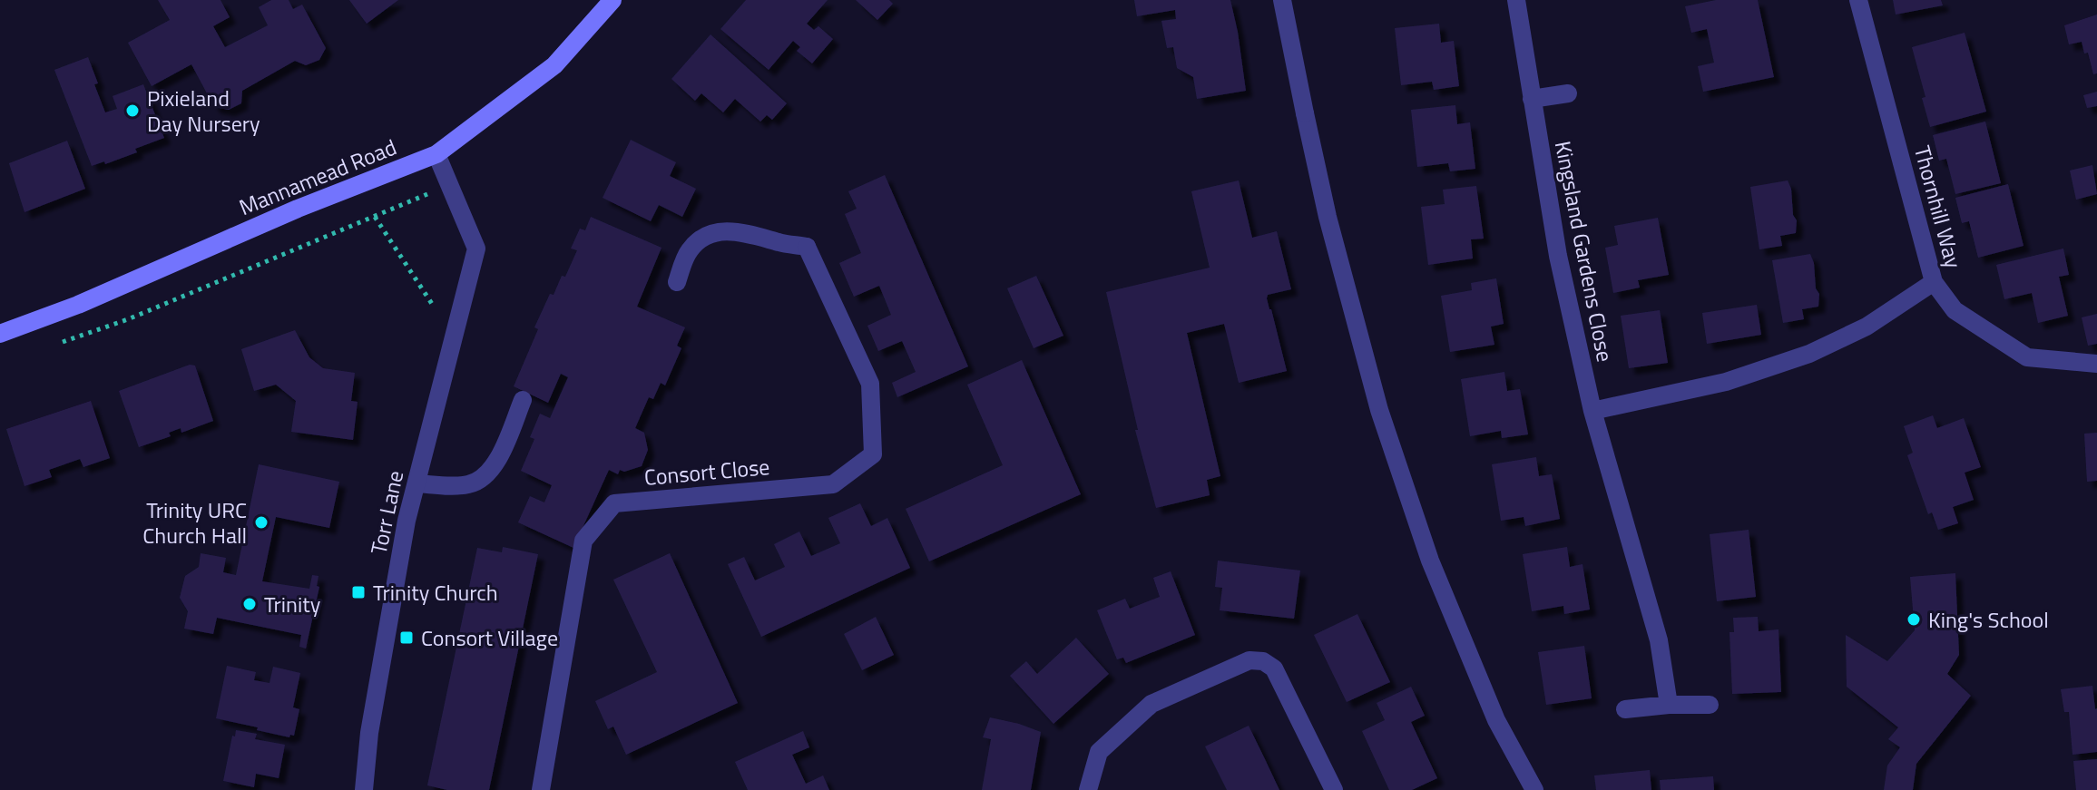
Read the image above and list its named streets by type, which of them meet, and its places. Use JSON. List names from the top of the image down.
{
  "streets": {
    "main road": ["Mannamead Road"],
    "street": [
      "Thornhill Way",
      "Kingsland Gardens Close",
      "Consort Close",
      "Torr Lane"
    ]
  },
  "places": {
    "other": [
      "Pixieland Day Nursery",
      "Trinity URC Church Hall",
      "Trinity",
      "King's School"
    ],
    "transit": ["Trinity Church", "Consort Village"]
  }
}
